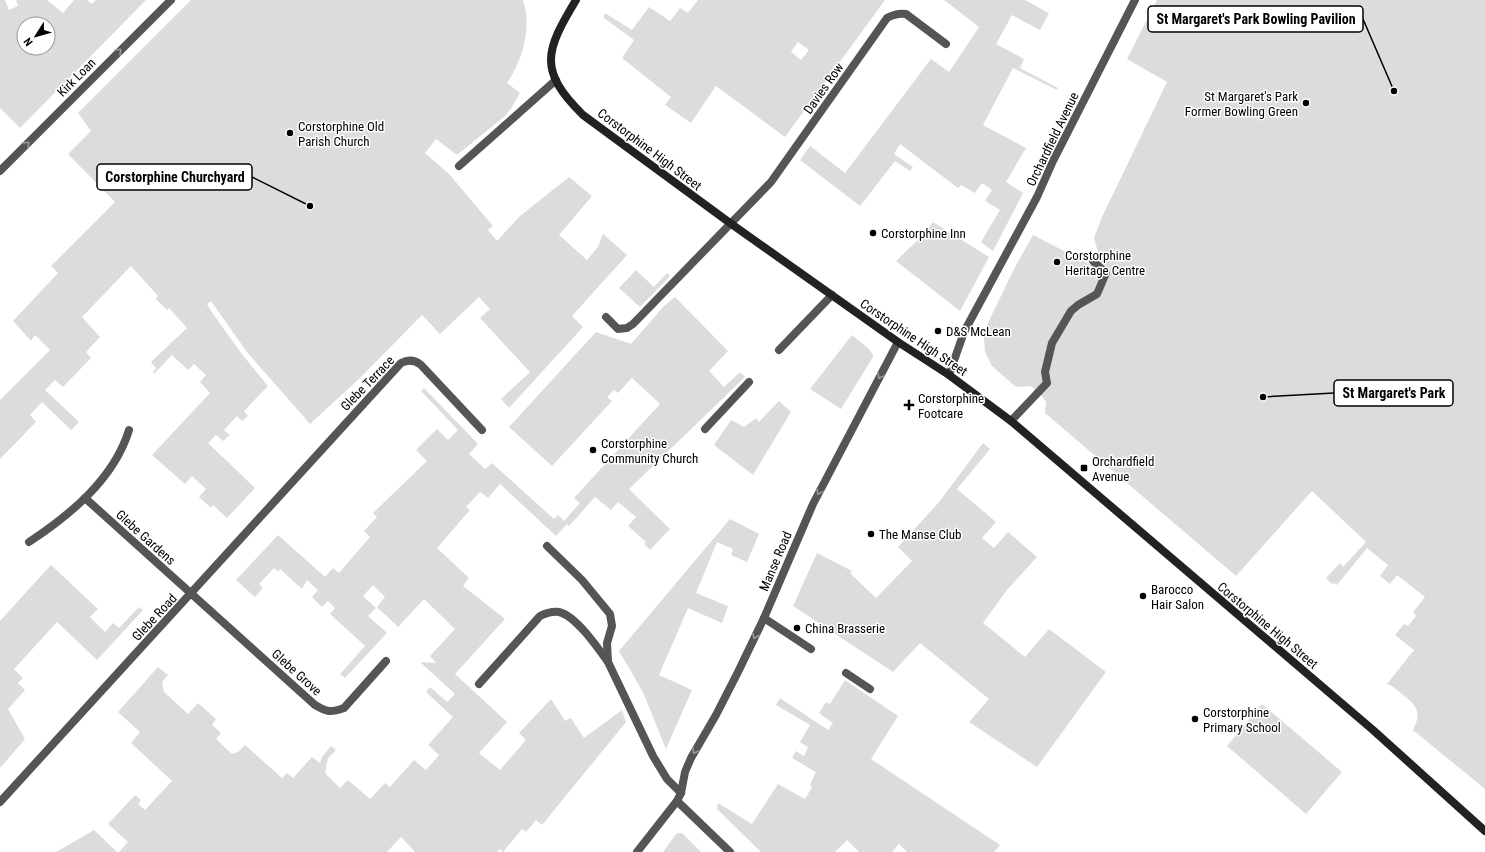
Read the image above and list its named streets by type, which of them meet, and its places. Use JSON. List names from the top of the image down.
{
  "streets": {
    "street": [
      "Kirk Loan",
      "Davies Row",
      "Orchardfield Avenue",
      "Corstorphine High Street",
      "Glebe Terrace",
      "Glebe Gardens",
      "Manse Road",
      "Glebe Road",
      "Glebe Grove"
    ]
  },
  "crossings": [
    ["Davies Row", "Corstorphine High Street"],
    ["Orchardfield Avenue", "Corstorphine High Street"],
    ["Corstorphine High Street", "Manse Road"],
    ["Glebe Terrace", "Glebe Road"],
    ["Glebe Gardens", "Glebe Road"],
    ["Glebe Gardens", "Glebe Grove"],
    ["Glebe Road", "Glebe Grove"]
  ],
  "one_way": ["Kirk Loan", "Manse Road"],
  "places": {
    "other": [
      "St Margaret's Park Bowling Pavilion",
      "St Margaret's Park Former Bowling Green",
      "Corstorphine Old Parish Church",
      "Corstorphine Churchyard",
      "Corstorphine Inn",
      "Corstorphine Heritage Centre",
      "D&S McLean",
      "St Margaret's Park",
      "Corstorphine Community Church",
      "The Manse Club",
      "Barocco Hair Salon",
      "China Brasserie",
      "Corstorphine Primary School"
    ],
    "health": ["Corstorphine Footcare"],
    "transit": ["Orchardfield Avenue"]
  },
  "north": "bottom left"
}
